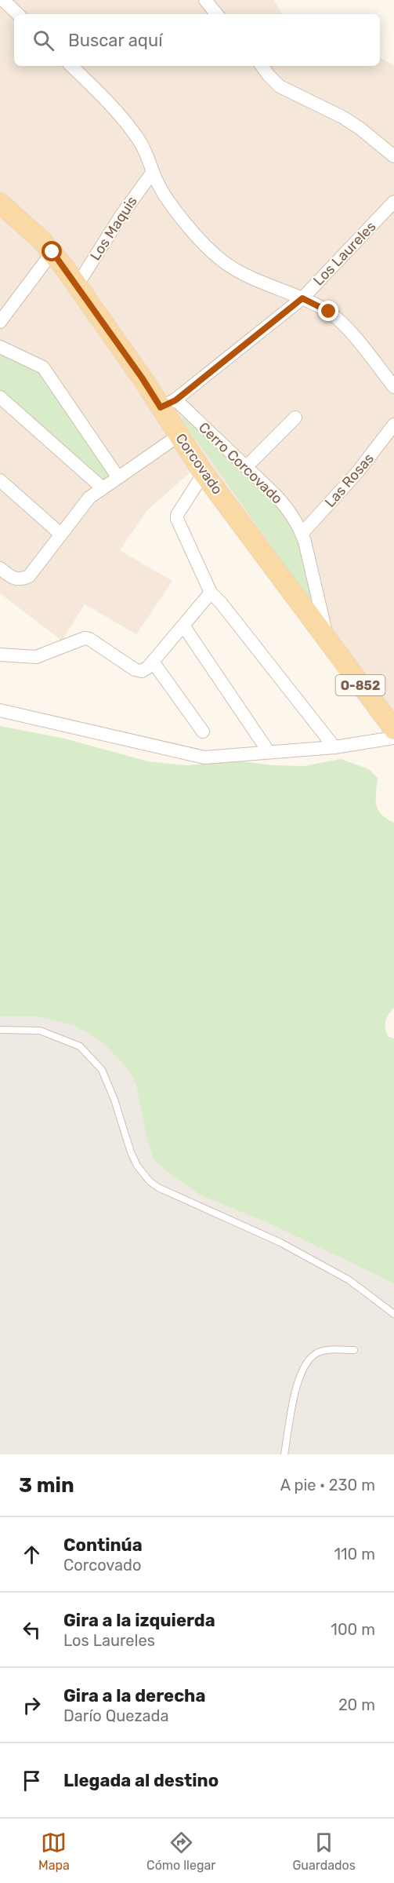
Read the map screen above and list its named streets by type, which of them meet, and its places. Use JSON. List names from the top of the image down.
{
  "streets": {
    "main road": ["Corcovado", "O-852"],
    "street": [
      "Los Maquis",
      "Los Laureles",
      "Cerro Corcovado",
      "Las Rosas"
    ]
  },
  "crossings": [
    ["Los Maquis", "Corcovado"],
    ["Los Laureles", "Cerro Corcovado"],
    ["Los Laureles", "Corcovado"],
    ["Cerro Corcovado", "Corcovado"],
    ["Cerro Corcovado", "Las Rosas"]
  ],
  "page": {
    "search": "Buscar aquí",
    "heading": ["3 min", "A pie · 230 m"],
    "list": [
      ["Continúa", "Corcovado", "110 m"],
      ["Gira a la izquierda", "Los Laureles", "100 m"],
      ["Gira a la derecha", "Darío Quezada", "20 m"],
      "Llegada al destino"
    ],
    "nav": ["Mapa", "Cómo llegar", "Guardados"]
  }
}
